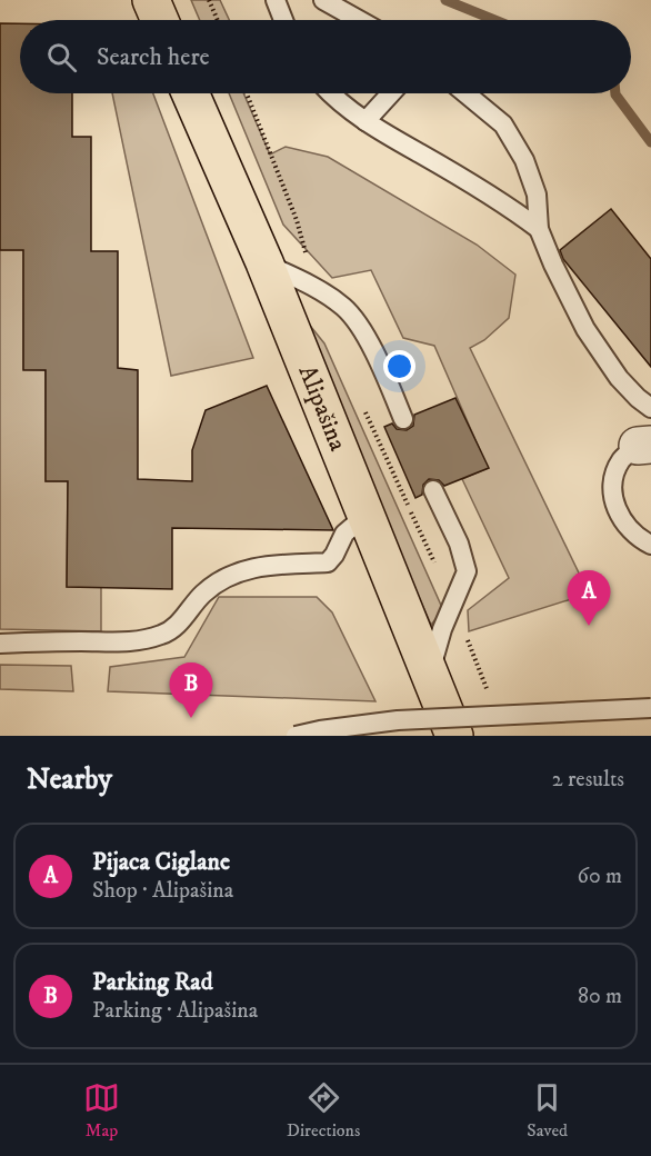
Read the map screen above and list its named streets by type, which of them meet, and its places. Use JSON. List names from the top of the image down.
{
  "streets": {
    "main road": ["Alipašina"]
  },
  "page": {
    "search": "Search here",
    "pins": ["A", "B"],
    "heading": ["Nearby", "2 results"],
    "list": [
      {
        "mark": "A",
        "name": "Pijaca Ciglane",
        "note": "Shop · Alipašina",
        "value": "60 m"
      },
      {
        "mark": "B",
        "name": "Parking Rad",
        "note": "Parking · Alipašina",
        "value": "80 m"
      }
    ],
    "nav": ["Map", "Directions", "Saved"]
  }
}
